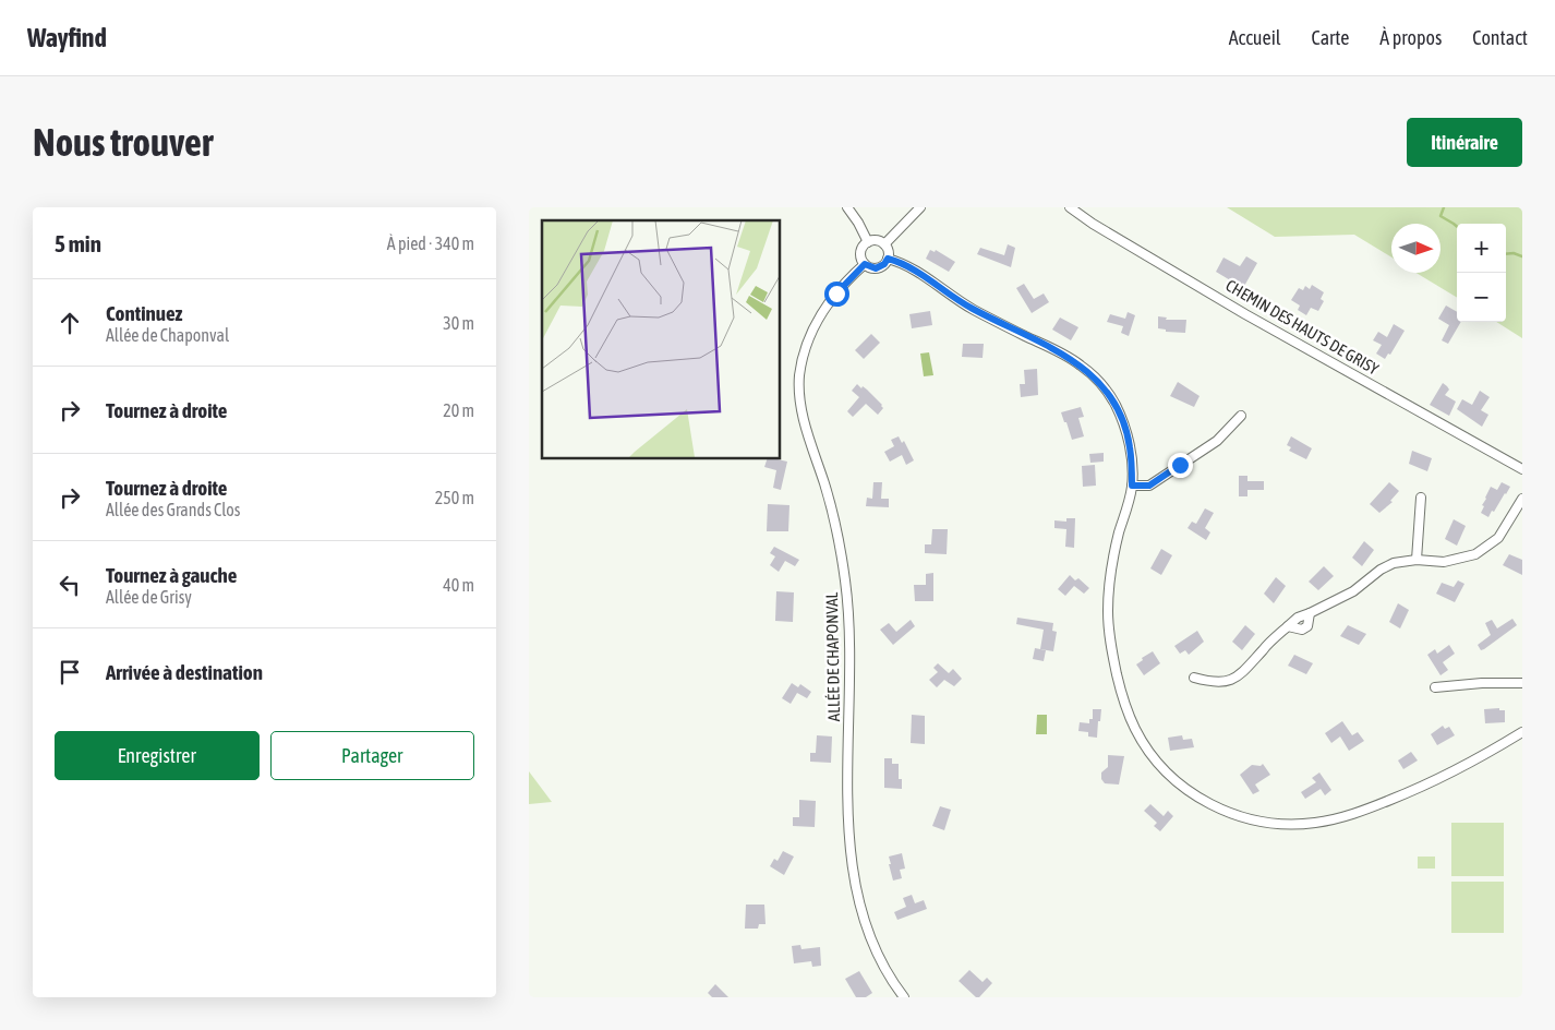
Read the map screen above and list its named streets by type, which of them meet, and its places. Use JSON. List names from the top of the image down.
{
  "streets": {
    "street": ["CHEMIN DES HAUTS DE GRISY", "ALLÉE DE CHAPONVAL"]
  },
  "north": "right",
  "page": {
    "header": "Wayfind",
    "nav": [
      "Accueil",
      "Carte",
      "À propos",
      "Contact"
    ],
    "buttons": [
      "Itinéraire",
      ["Enregistrer", "Partager"]
    ],
    "title": "Nous trouver",
    "heading": ["5 min", "À pied · 340 m"],
    "map_buttons": ["+", "−"],
    "list": [
      ["Continuez", "Allée de Chaponval", "30 m"],
      ["Tournez à droite", "20 m"],
      ["Tournez à droite", "Allée des Grands Clos", "250 m"],
      ["Tournez à gauche", "Allée de Grisy", "40 m"],
      "Arrivée à destination"
    ]
  }
}
